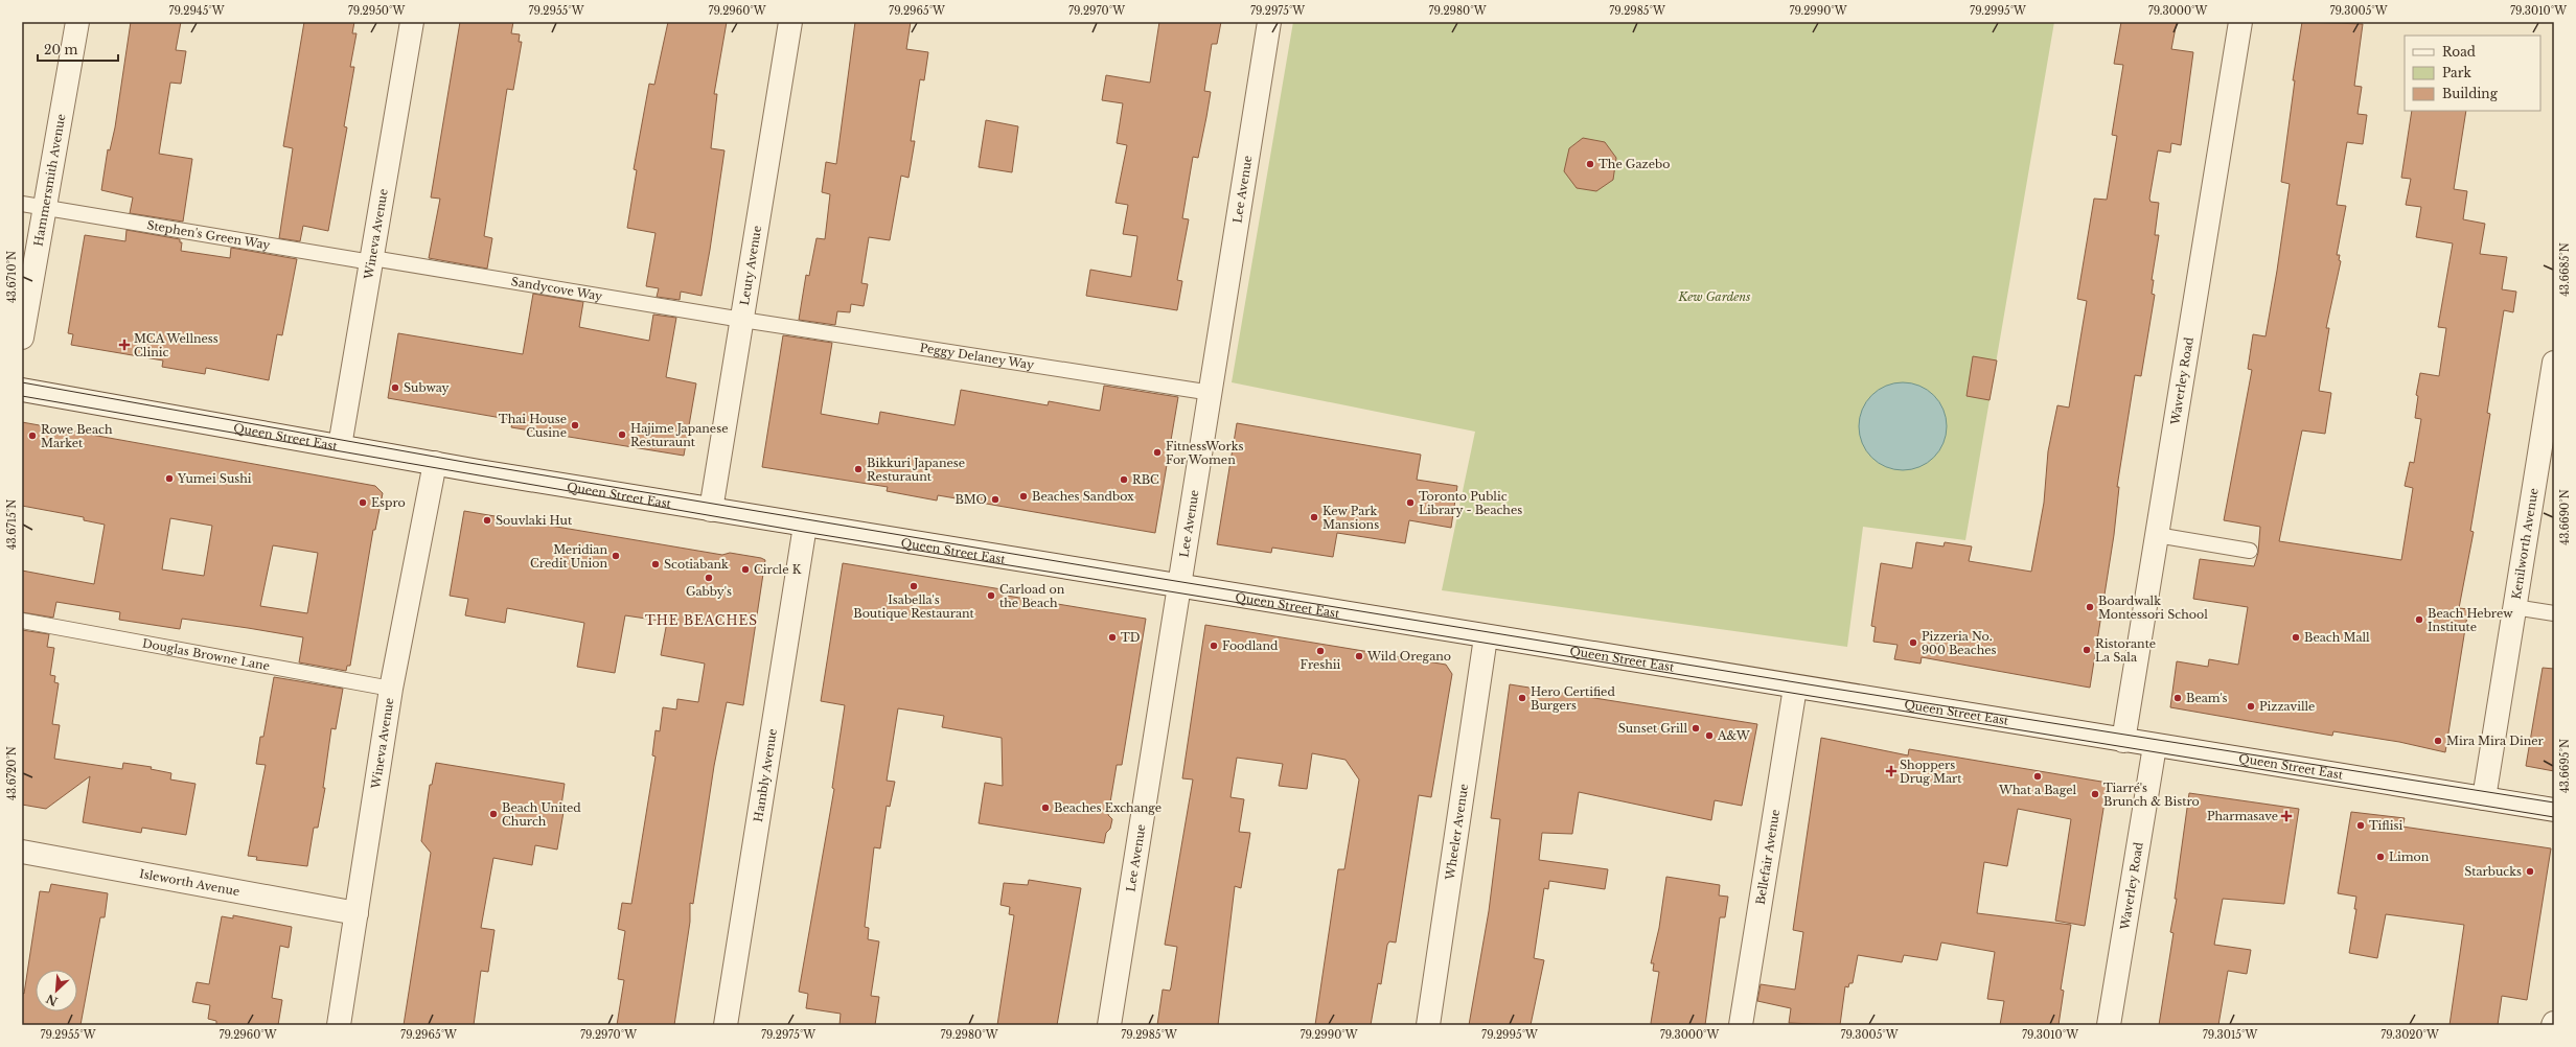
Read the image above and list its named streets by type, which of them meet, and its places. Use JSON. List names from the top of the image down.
{
  "streets": {
    "street": [
      "Hammersmith Avenue",
      "Lee Avenue",
      "Wineva Avenue",
      "Leuty Avenue",
      "Waverley Road",
      "Queen Street East",
      "Kenilworth Avenue",
      "Hambly Avenue",
      "Wheeler Avenue",
      "Bellefair Avenue",
      "Isleworth Avenue"
    ],
    "lane": [
      "Stephen's Green Way",
      "Sandycove Way",
      "Peggy Delaney Way",
      "Douglas Browne Lane"
    ]
  },
  "crossings": [
    ["Hammersmith Avenue", "Stephen's Green Way"],
    ["Lee Avenue", "Peggy Delaney Way"],
    ["Lee Avenue", "Queen Street East"],
    ["Wineva Avenue", "Stephen's Green Way"],
    ["Wineva Avenue", "Sandycove Way"],
    ["Wineva Avenue", "Queen Street East"],
    ["Wineva Avenue", "Douglas Browne Lane"],
    ["Wineva Avenue", "Isleworth Avenue"],
    ["Stephen's Green Way", "Sandycove Way"],
    ["Leuty Avenue", "Sandycove Way"],
    ["Leuty Avenue", "Peggy Delaney Way"],
    ["Leuty Avenue", "Queen Street East"],
    ["Sandycove Way", "Peggy Delaney Way"],
    ["Waverley Road", "Queen Street East"],
    ["Queen Street East", "Kenilworth Avenue"],
    ["Queen Street East", "Hambly Avenue"],
    ["Queen Street East", "Wheeler Avenue"],
    ["Queen Street East", "Bellefair Avenue"]
  ],
  "districts": ["THE BEACHES"],
  "parks": ["Kew Gardens"],
  "places": {
    "other": [
      "The Gazebo",
      "Subway",
      "Thai House Cusine",
      "Hajime Japanese Resturaunt",
      "Rowe Beach Market",
      "FitnessWorks For Women",
      "Bikkuri Japanese Resturaunt",
      "Yumei Sushi",
      "RBC",
      "Beaches Sandbox",
      "BMO",
      "Espro",
      "Toronto Public Library - Beaches",
      "Kew Park Mansions",
      "Souvlaki Hut",
      "Meridian Credit Union",
      "Scotiabank",
      "Circle K",
      "Gabby's",
      "Isabella's Boutique Restaurant",
      "Carload on the Beach",
      "Boardwalk Montessori School",
      "Beach Hebrew Institute",
      "TD",
      "Beach Mall",
      "Pizzeria No. 900 Beaches",
      "Foodland",
      "Ristorante La Sala",
      "Freshii",
      "Wild Oregano",
      "Hero Certified Burgers",
      "Beam's",
      "Pizzaville",
      "Sunset Grill",
      "A&W",
      "Mira Mira Diner",
      "What a Bagel",
      "Tiarré's Brunch & Bistro",
      "Beaches Exchange",
      "Beach United Church",
      "Tiflisi",
      "Limon",
      "Starbucks"
    ],
    "health": ["MCA Wellness Clinic", "Shoppers Drug Mart", "Pharmasave"]
  },
  "legend": ["Road", "Park", "Building"],
  "scale_bar": "20 m",
  "north": "bottom left",
  "coordinates": [
    "79.2945°W",
    "79.2950°W",
    "79.2955°W",
    "79.2960°W",
    "79.2965°W",
    "79.2970°W",
    "79.2975°W",
    "79.2980°W",
    "79.2985°W",
    "79.2990°W",
    "79.2995°W",
    "79.3000°W",
    "79.3005°W",
    "79.3010°W",
    "43.6685°N",
    "43.6710°N",
    "43.6690°N",
    "43.6715°N",
    "43.6695°N",
    "43.6720°N",
    "79.3015°W",
    "79.3020°W"
  ]
}
